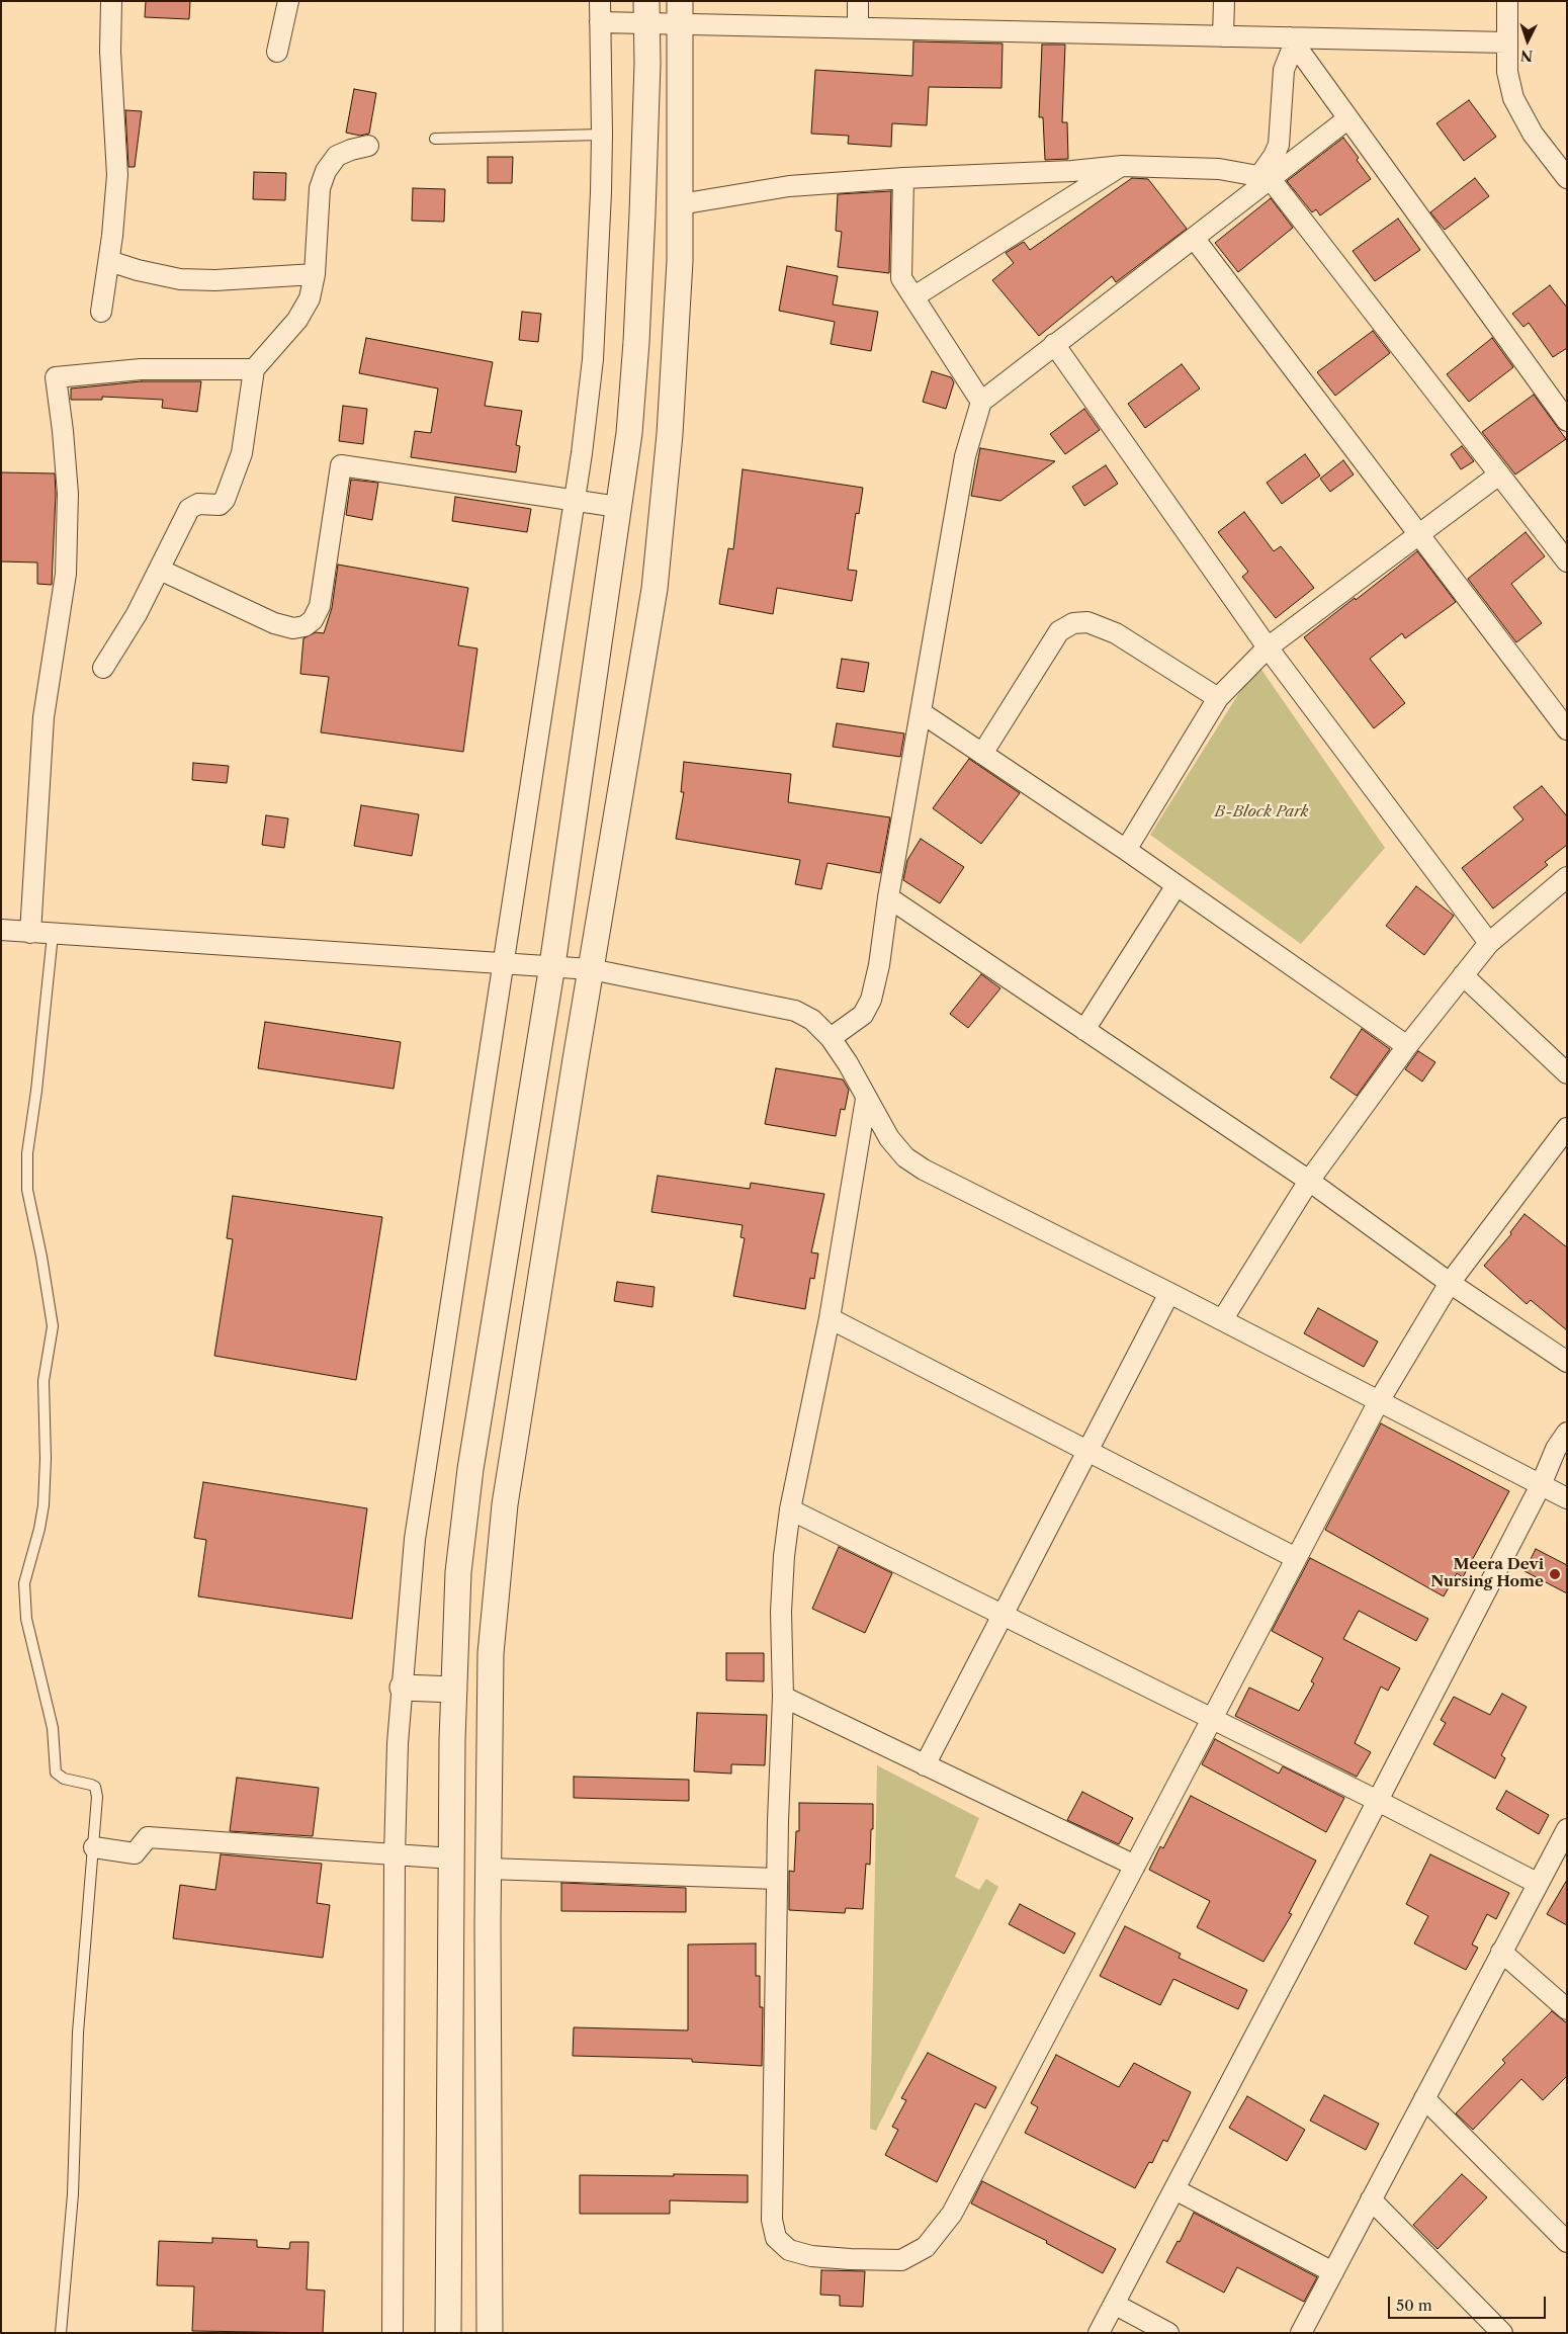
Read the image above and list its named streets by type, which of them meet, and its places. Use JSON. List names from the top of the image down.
{
  "parks": ["B-Block Park"],
  "places": ["Meera Devi Nursing Home"],
  "scale_bar": "50 m",
  "north": "bottom"
}
